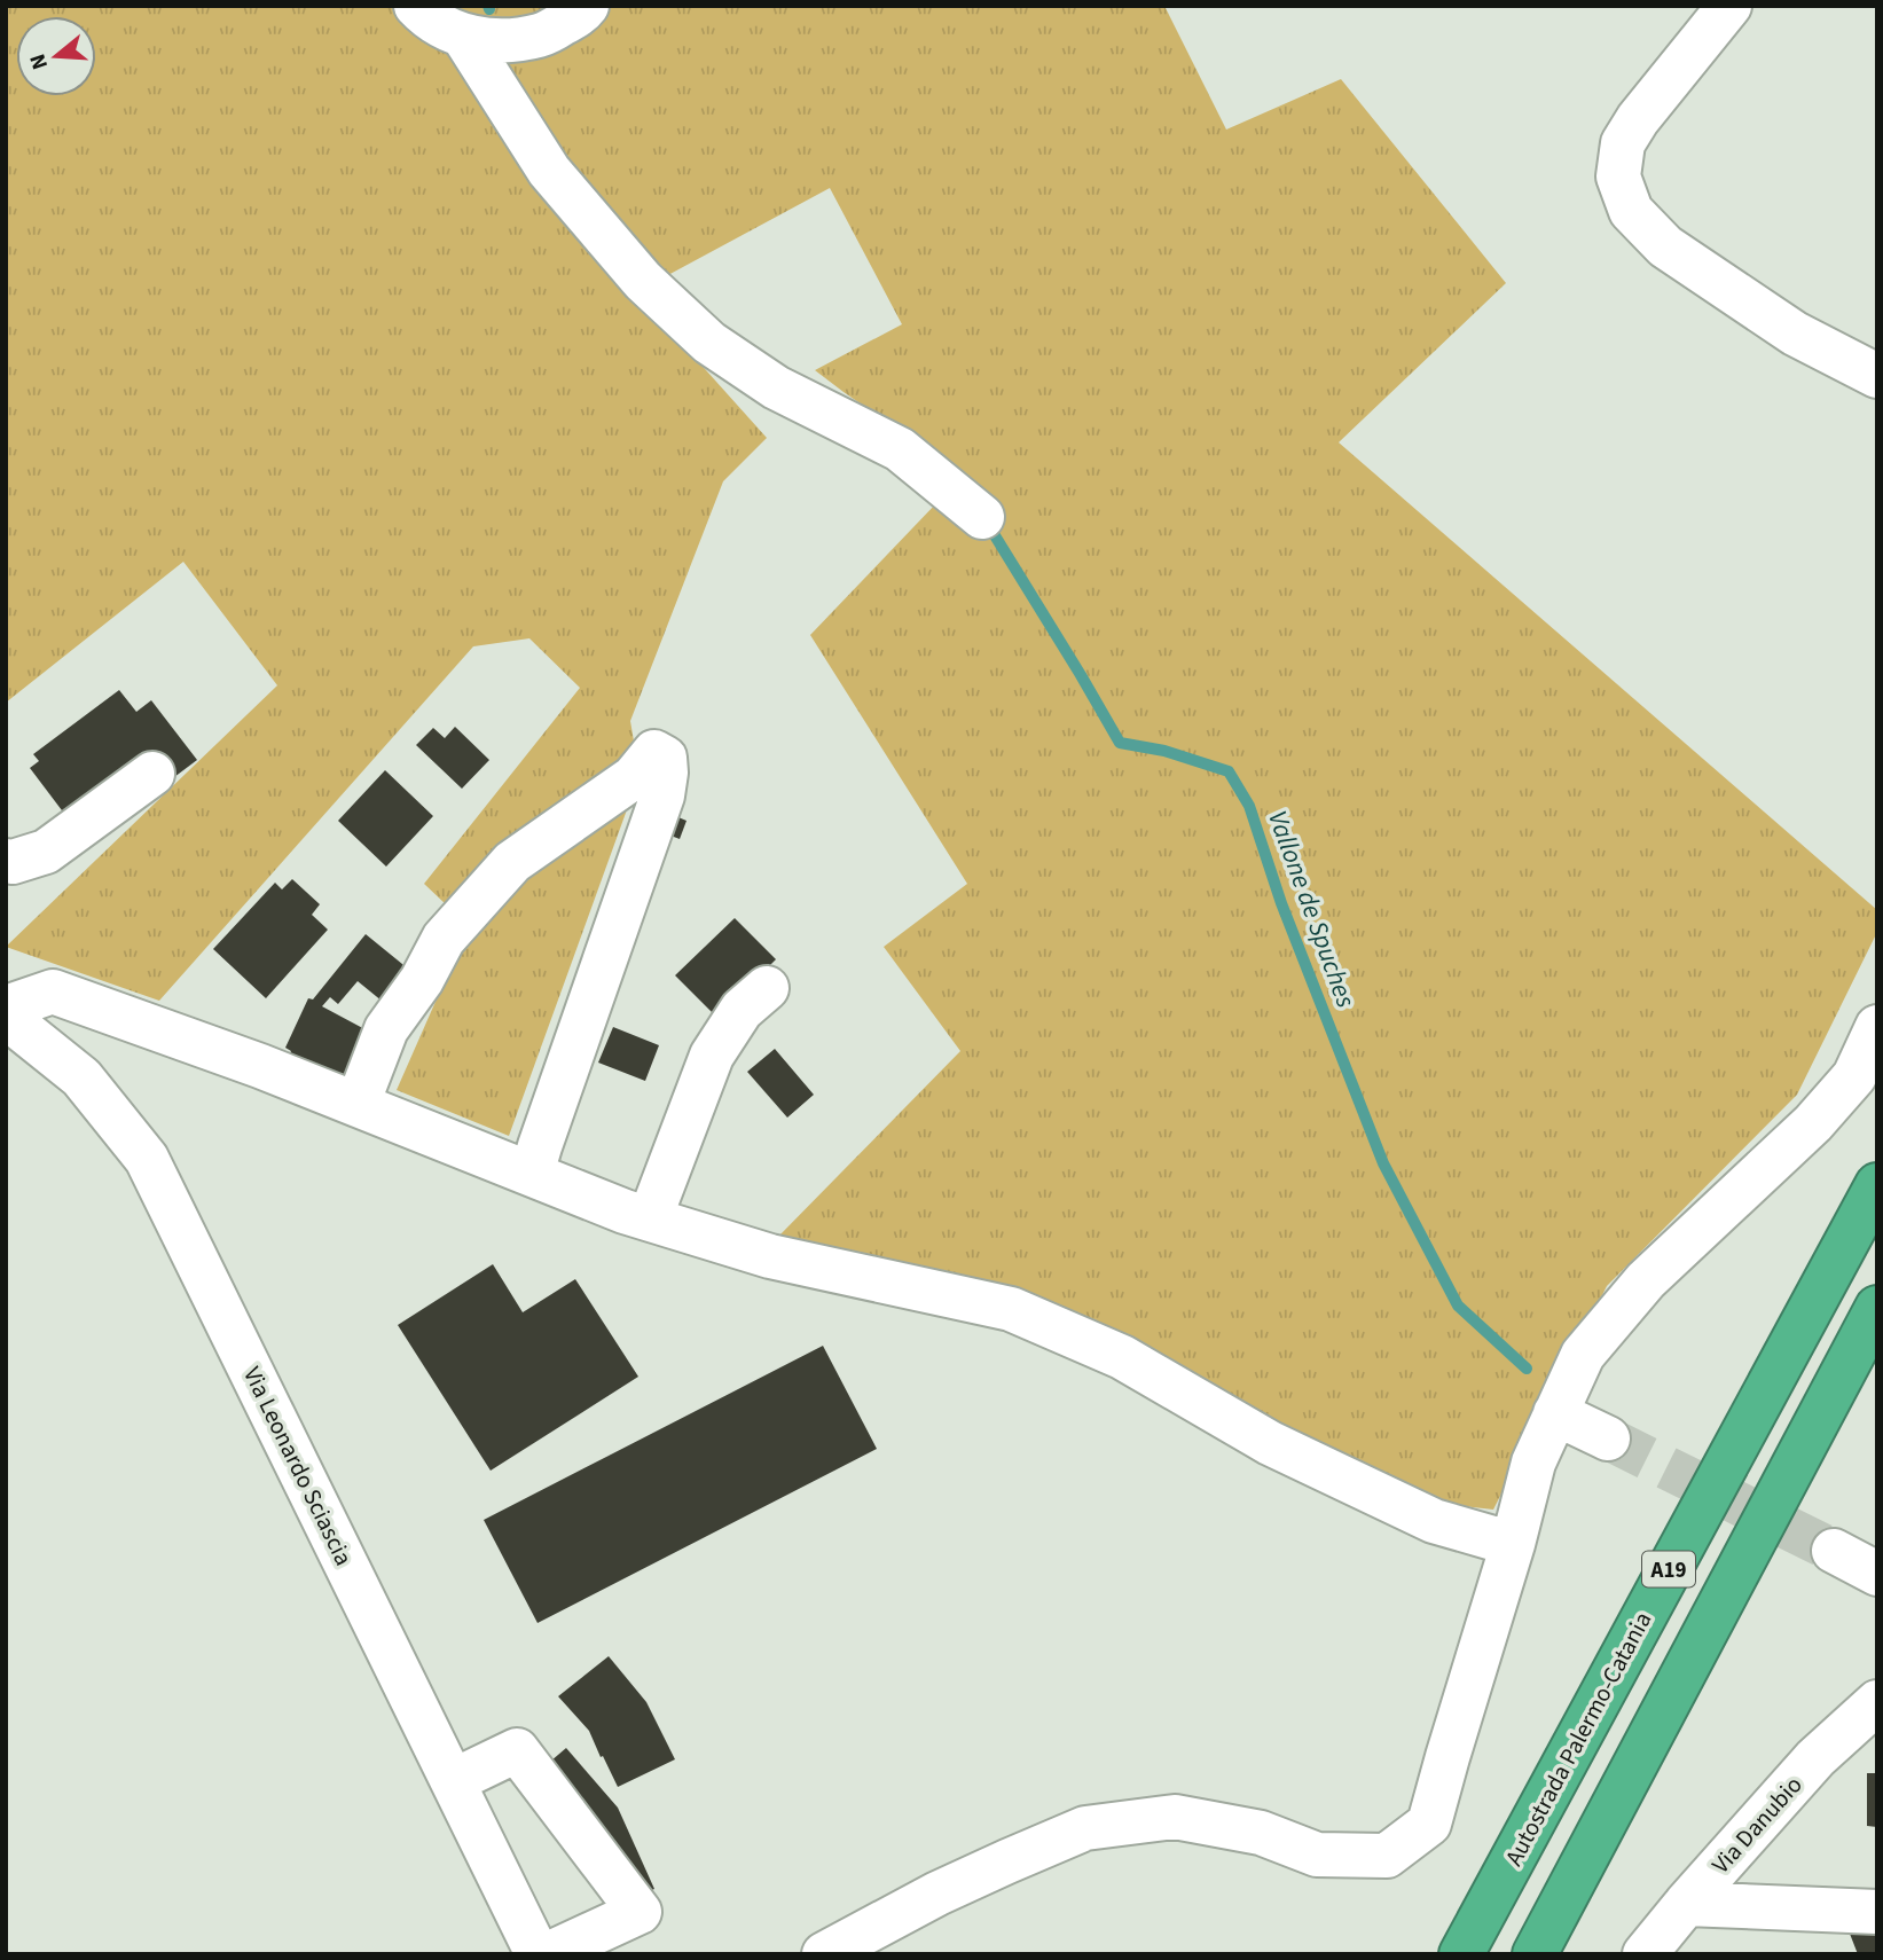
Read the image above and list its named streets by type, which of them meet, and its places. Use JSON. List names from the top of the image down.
{
  "streets": {
    "highway": ["A19", "Autostrada Palermo-Catania"],
    "street": ["Via Leonardo Sciascia", "Via Danubio"]
  },
  "water": ["Vallone de Spuches"],
  "north": "left"
}
